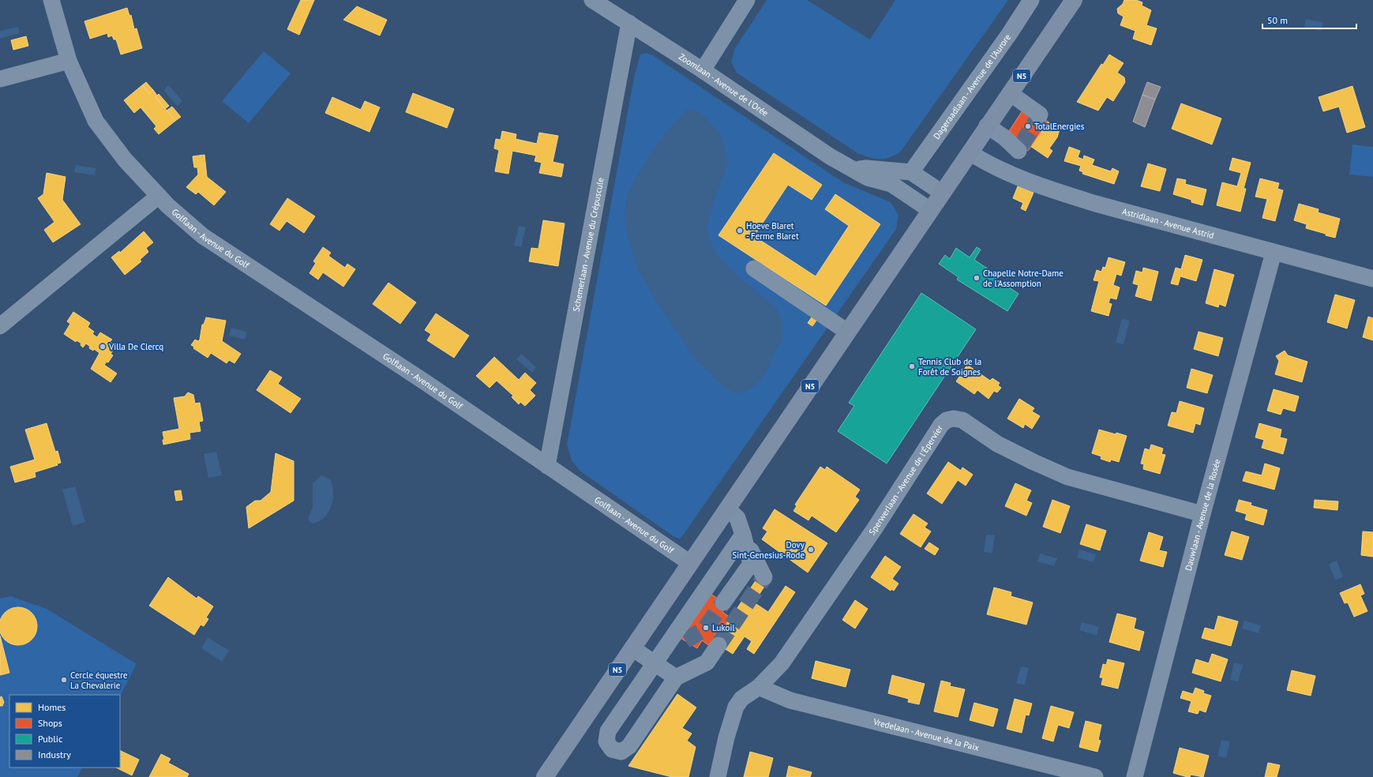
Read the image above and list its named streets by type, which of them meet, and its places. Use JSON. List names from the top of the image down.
{
  "streets": {
    "main road": ["N5"],
    "street": [
      "Zoomlaan - Avenue de l'Orée",
      "Dageraadlaan - Avenue de l'Aurore",
      "Astridlaan - Avenue Astrid",
      "Golflaan - Avenue du Golf",
      "Schemerlaan - Avenue du Crépuscule",
      "Sperwerlaan - Avenue de l'Épervier",
      "Dauwlaan - Avenue de la Rosée",
      "Vredelaan - Avenue de la Paix"
    ]
  },
  "crossings": [
    ["N5", "Zoomlaan - Avenue de l'Orée"],
    ["N5", "Astridlaan - Avenue Astrid"],
    ["N5", "Golflaan - Avenue du Golf"],
    ["Zoomlaan - Avenue de l'Orée", "Schemerlaan - Avenue du Crépuscule"],
    ["Astridlaan - Avenue Astrid", "Dauwlaan - Avenue de la Rosée"],
    ["Golflaan - Avenue du Golf", "Schemerlaan - Avenue du Crépuscule"],
    ["Sperwerlaan - Avenue de l'Épervier", "Dauwlaan - Avenue de la Rosée"],
    ["Sperwerlaan - Avenue de l'Épervier", "Vredelaan - Avenue de la Paix"]
  ],
  "places": [
    "TotalEnergies",
    "Hoeve Blaret - Ferme Blaret",
    "Chapelle Notre-Dame de l'Assomption",
    "Villa De Clercq",
    "Tennis Club de la Forêt de Soignes",
    "Dovy Sint-Genesius-Rode",
    "Lukoil",
    "Cercle équestre La Chevalerie"
  ],
  "legend": [
    "Homes",
    "Shops",
    "Public",
    "Industry"
  ],
  "scale_bar": "50 m"
}
